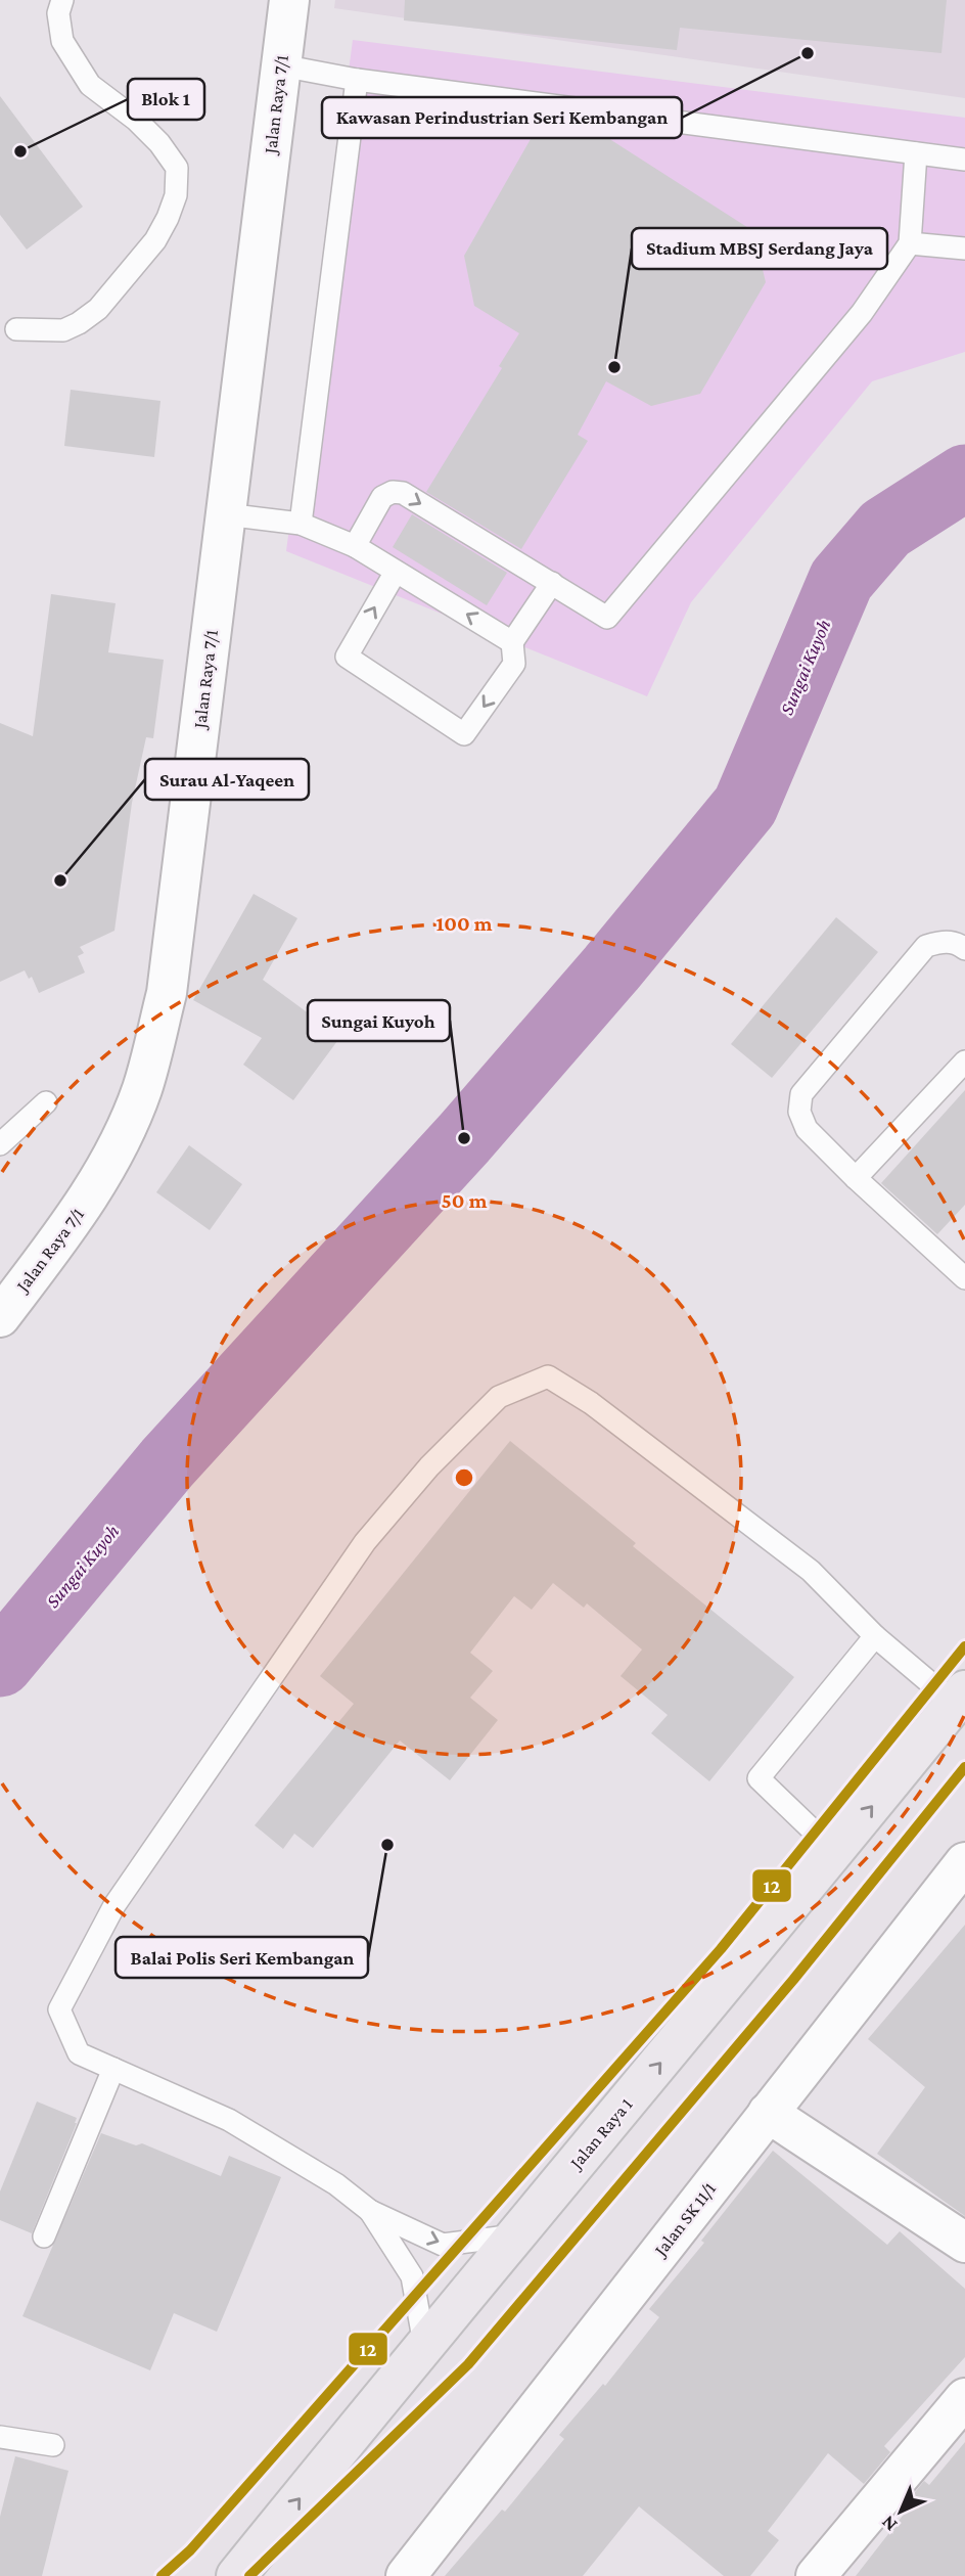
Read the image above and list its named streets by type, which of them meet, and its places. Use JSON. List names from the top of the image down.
{
  "streets": {
    "main road": ["Jalan Raya 1"],
    "street": ["Jalan Raya 7/1", "Jalan SK 11/1"]
  },
  "one_way": ["Jalan Raya 1"],
  "water": ["Sungai Kuyoh"],
  "places": [
    "Kawasan Perindustrian Seri Kembangan",
    "Blok 1",
    "Stadium MBSJ Serdang Jaya",
    "Surau Al-Yaqeen",
    "Sungai Kuyoh",
    "Balai Polis Seri Kembangan"
  ],
  "lines": ["transit line 12"],
  "north": "bottom left",
  "rings": ["100 m", "50 m"]
}
